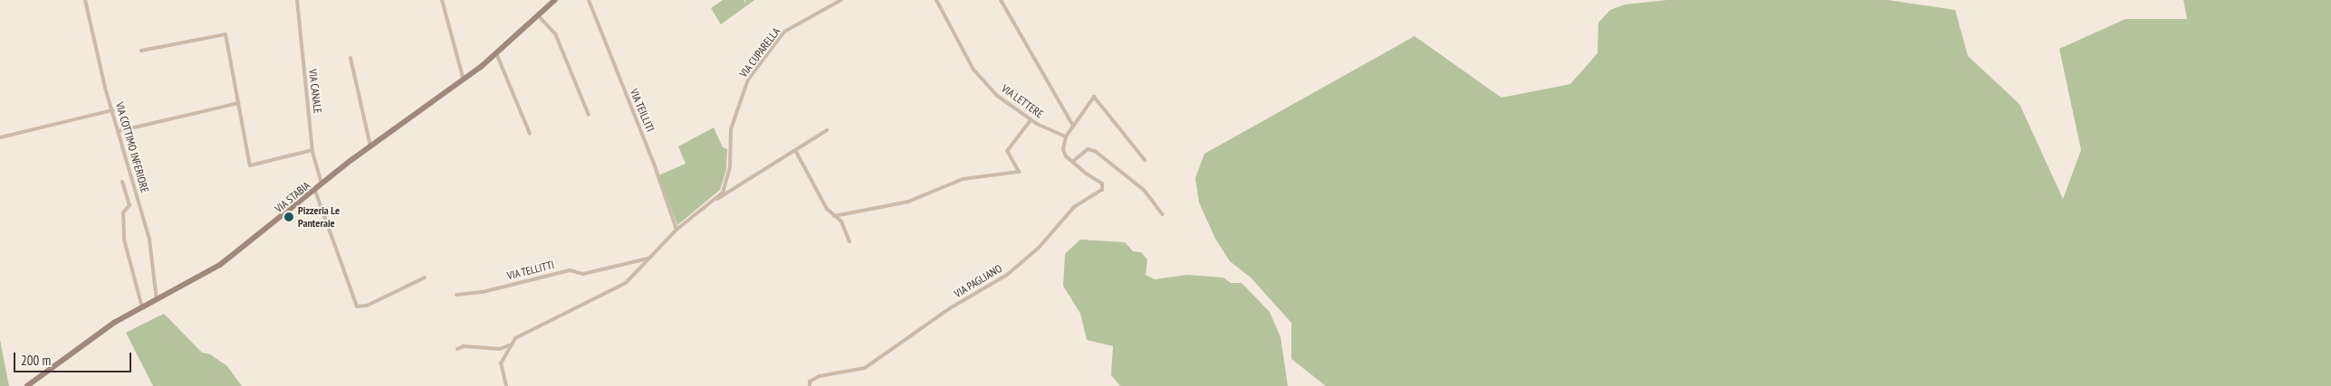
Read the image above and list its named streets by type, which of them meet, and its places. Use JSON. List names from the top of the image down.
{
  "streets": {
    "main road": ["VIA STABIA"],
    "street": [
      "VIA CUPARELLA",
      "VIA CANALE",
      "VIA LETTERE",
      "VIA TEILLITI",
      "VIA COTTIMO INFERIORE",
      "VIA TELLITTI",
      "VIA PAGLIANO"
    ]
  },
  "crossings": [
    ["VIA CUPARELLA", "VIA TEILLITI"],
    ["VIA CANALE", "VIA STABIA"],
    ["VIA COTTIMO INFERIORE", "VIA STABIA"]
  ],
  "places": ["Pizzeria Le Panteraie"],
  "scale_bar": "200 m"
}
